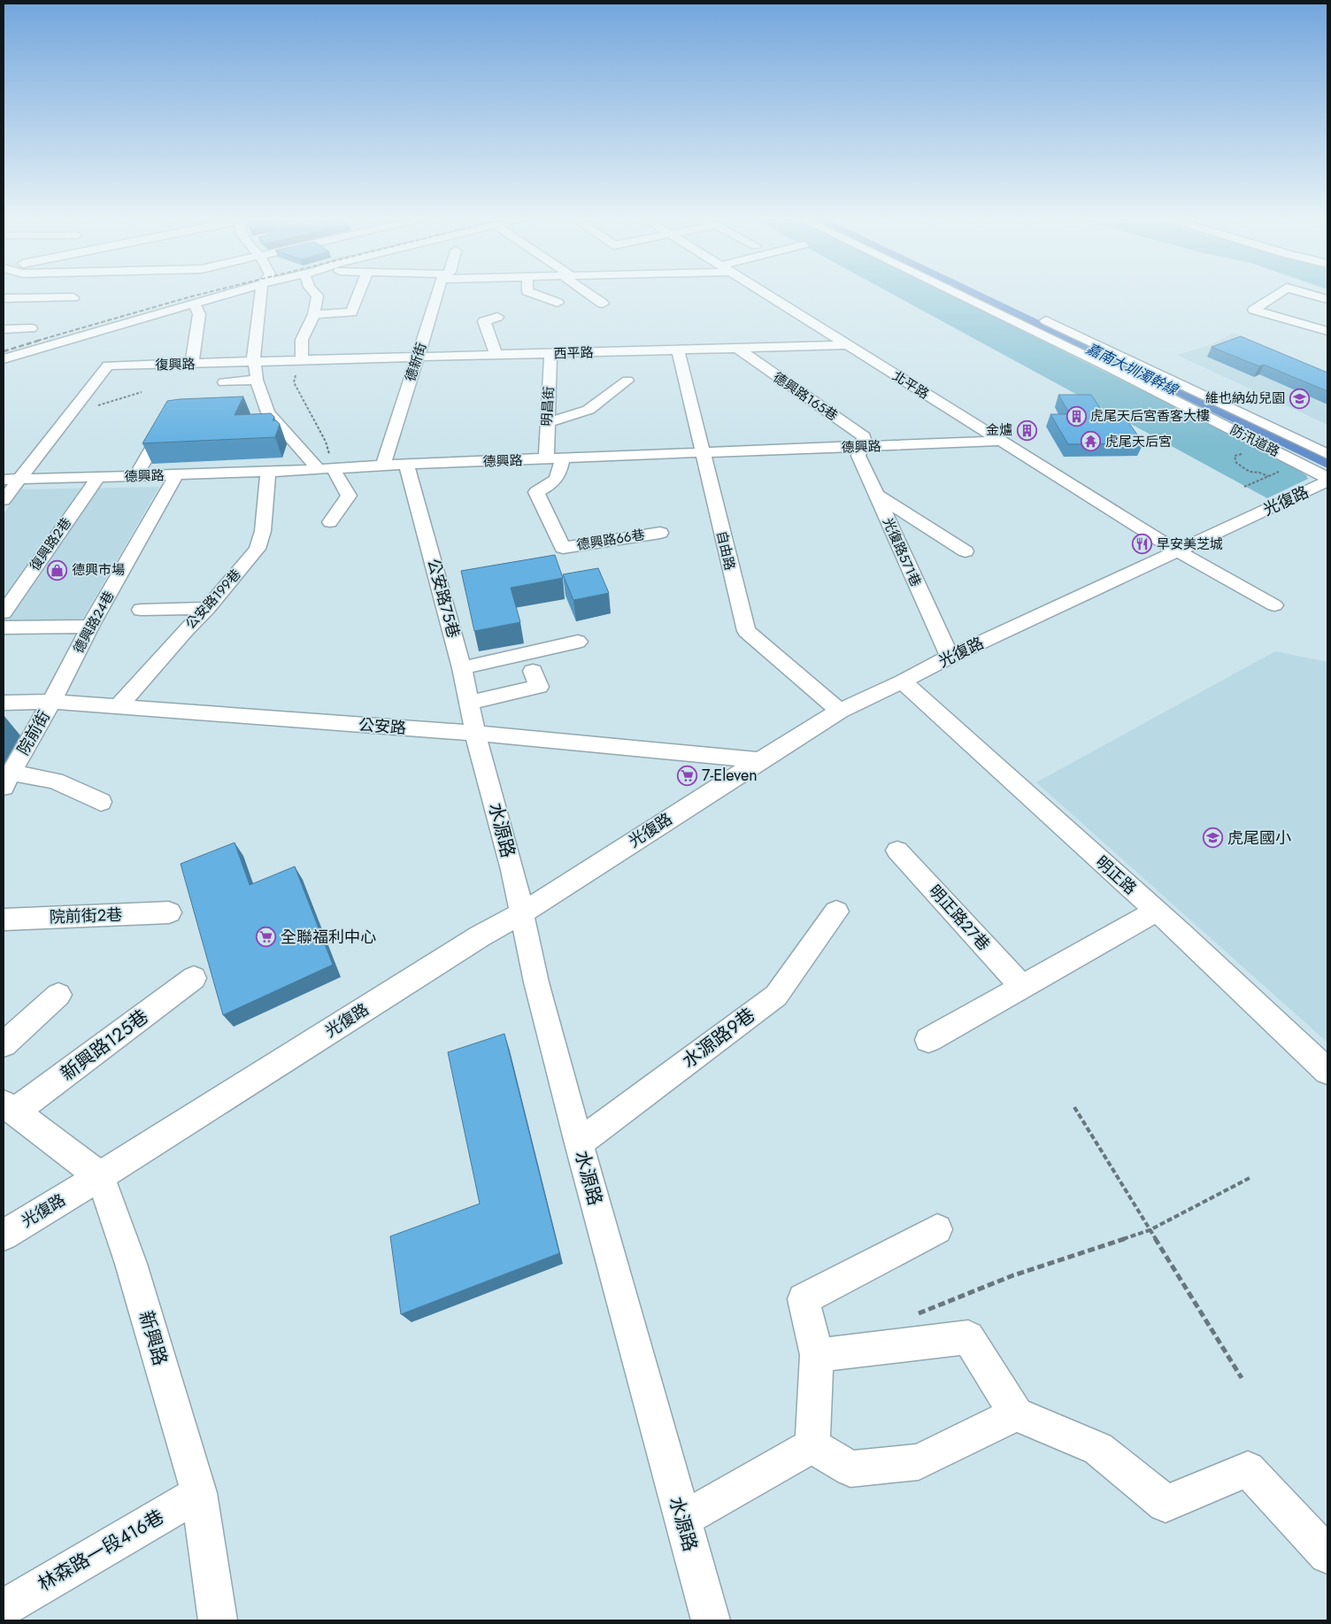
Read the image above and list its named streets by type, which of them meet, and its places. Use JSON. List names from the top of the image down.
{
  "streets": {
    "street": [
      "西平路",
      "德新街",
      "復興路",
      "北平路",
      "德興路165巷",
      "明昌街",
      "防汛道路",
      "德興路",
      "光復路",
      "德興路66巷",
      "復興路2巷",
      "自由路",
      "光復路571巷",
      "公安路75巷",
      "公安路199巷",
      "德興路24巷",
      "公安路",
      "院前街",
      "水源路",
      "明正路",
      "院前街2巷",
      "明正路27巷",
      "水源路9巷",
      "新興路125巷",
      "新興路",
      "林森路一段416巷"
    ]
  },
  "crossings": [
    ["西平路", "德新街"],
    ["西平路", "復興路"],
    ["西平路", "北平路"],
    ["西平路", "德興路165巷"],
    ["西平路", "明昌街"],
    ["西平路", "自由路"],
    ["德新街", "德興路"],
    ["復興路", "德興路"],
    ["北平路", "德興路"],
    ["北平路", "光復路"],
    ["德興路165巷", "德興路"],
    ["德興路165巷", "光復路571巷"],
    ["明昌街", "德興路"],
    ["明昌街", "德興路66巷"],
    ["防汛道路", "光復路"],
    ["德興路", "德興路66巷"],
    ["德興路", "復興路2巷"],
    ["德興路", "自由路"],
    ["德興路", "光復路571巷"],
    ["德興路", "公安路75巷"],
    ["德興路", "公安路199巷"],
    ["德興路", "德興路24巷"],
    ["光復路", "自由路"],
    ["光復路", "光復路571巷"],
    ["光復路", "公安路"],
    ["光復路", "水源路"],
    ["光復路", "明正路"],
    ["光復路", "新興路"],
    ["公安路75巷", "公安路"],
    ["公安路75巷", "水源路"],
    ["公安路199巷", "公安路"],
    ["德興路24巷", "公安路"],
    ["德興路24巷", "院前街"],
    ["公安路", "院前街"],
    ["公安路", "水源路"],
    ["水源路", "水源路9巷"],
    ["新興路", "林森路一段416巷"]
  ],
  "water": ["嘉南大圳濁幹線"],
  "places": {
    "school or university": ["維也納幼兒園", "虎尾國小"],
    "building": ["虎尾天后宮香客大樓", "金爐"],
    "temple": ["虎尾天后宮"],
    "restaurant": ["早安美芝城"],
    "shop": ["德興市場"],
    "supermarket": ["7-Eleven", "全聯福利中心"]
  }
}
